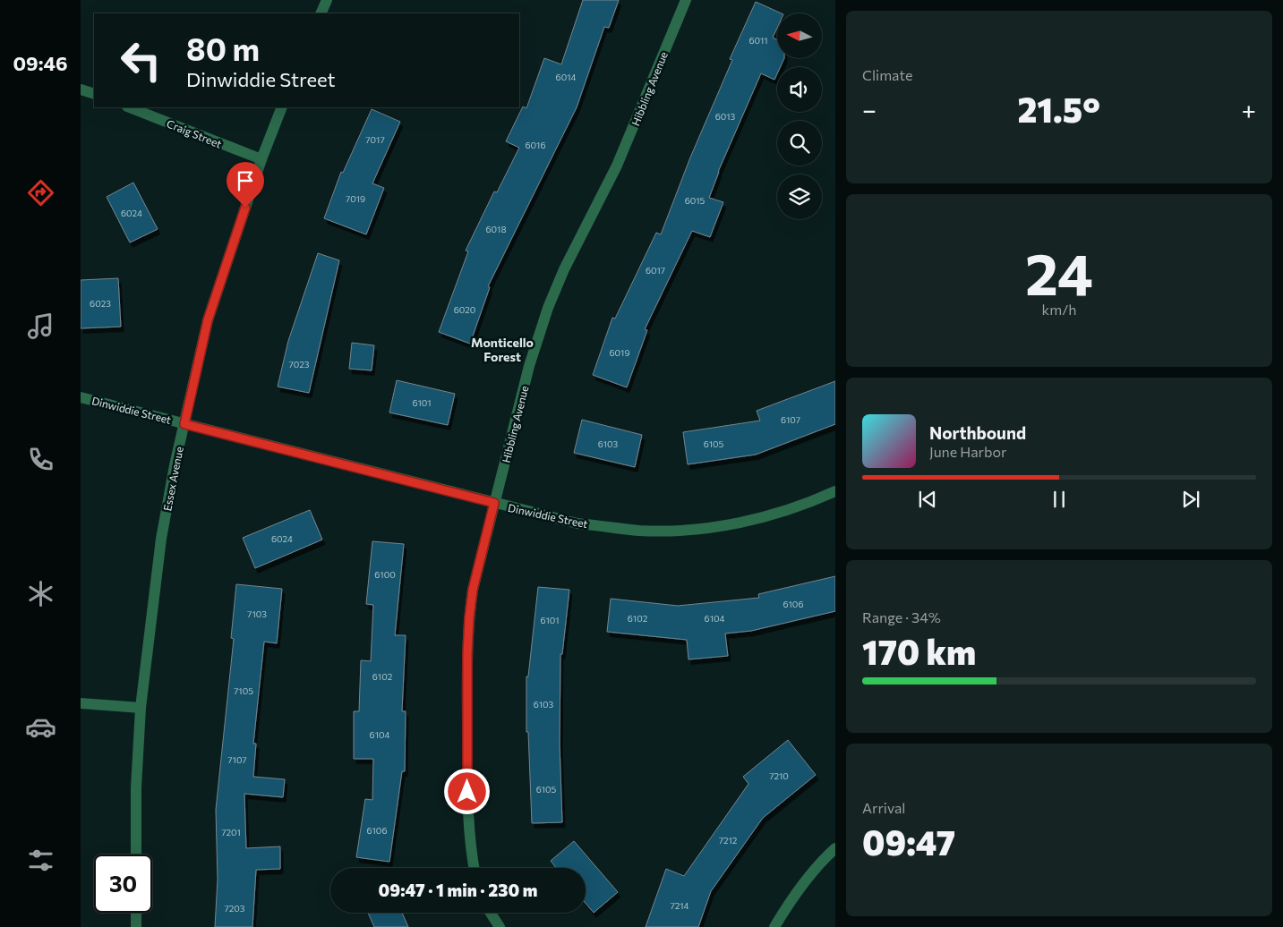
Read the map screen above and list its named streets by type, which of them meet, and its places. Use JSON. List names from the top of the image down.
{
  "streets": {
    "street": [
      "Hibbling Avenue",
      "Craig Street",
      "Dinwiddie Street",
      "Essex Avenue"
    ]
  },
  "crossings": [
    ["Hibbling Avenue", "Dinwiddie Street"],
    ["Craig Street", "Essex Avenue"],
    ["Dinwiddie Street", "Essex Avenue"]
  ],
  "districts": ["Monticello Forest"],
  "house_numbers": [
    "6011",
    "6014",
    "6013",
    "7017",
    "6016",
    "7019",
    "6015",
    "6024",
    "6018",
    "6017",
    "6023",
    "6020",
    "6019",
    "7023",
    "6101",
    "6107",
    "6103",
    "6105",
    "6024",
    "6100",
    "6106",
    "7103",
    "6102",
    "6104",
    "6101",
    "6102",
    "7105",
    "6103",
    "6104",
    "7107",
    "7210",
    "6105",
    "6106",
    "7201",
    "7212",
    "7214",
    "7203"
  ],
  "north": "left",
  "page": {
    "tabs": "09:46",
    "tile": [
      "Climate",
      ["24", "km/h"],
      ["Range · 34%", "170 km"],
      ["Arrival", "09:47"]
    ],
    "turn": ["80 m", "Dinwiddie Street"],
    "heat": ["−", "21.5°", "+"],
    "song": ["Northbound", "June Harbor"],
    "limit": "30",
    "trip": "09:47 · 1 min · 230 m"
  }
}
